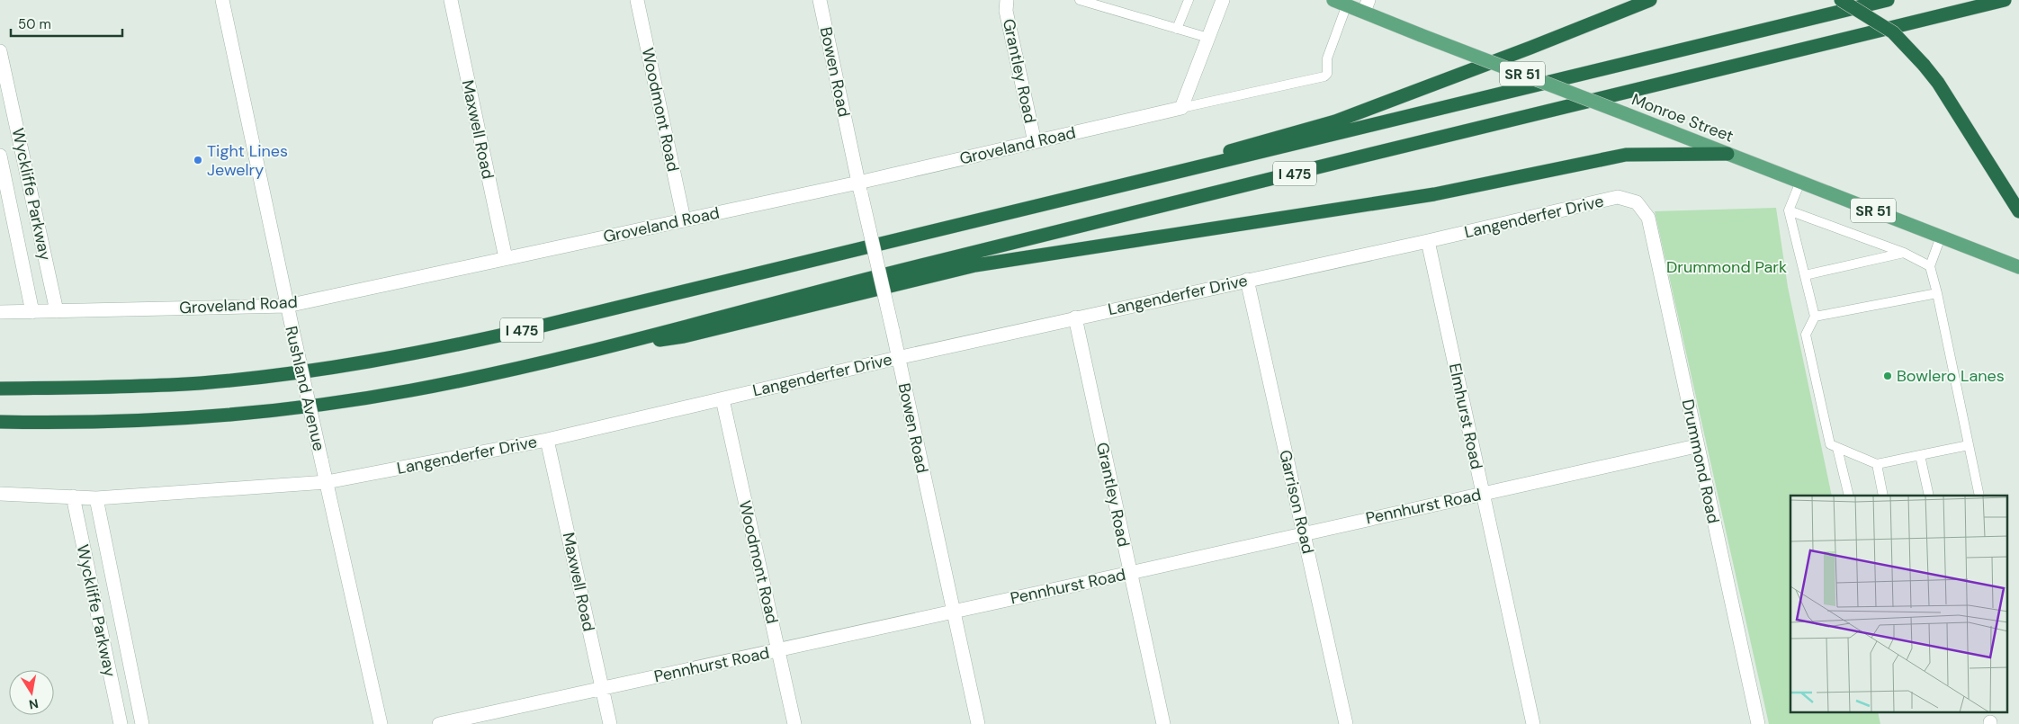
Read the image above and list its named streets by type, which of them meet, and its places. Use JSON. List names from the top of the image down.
{
  "streets": {
    "highway": ["I 475"],
    "main road": ["SR 51", "Monroe Street"],
    "street": [
      "Grantley Road",
      "Bowen Road",
      "Woodmont Road",
      "Maxwell Road",
      "Groveland Road",
      "Wyckliffe Parkway",
      "Langenderfer Drive",
      "Rushland Avenue",
      "Elmhurst Road",
      "Drummond Road",
      "Garrison Road",
      "Pennhurst Road"
    ]
  },
  "crossings": [
    ["Grantley Road", "Groveland Road"],
    ["Grantley Road", "Langenderfer Drive"],
    ["Grantley Road", "Pennhurst Road"],
    ["Bowen Road", "Groveland Road"],
    ["Bowen Road", "Langenderfer Drive"],
    ["Bowen Road", "Pennhurst Road"],
    ["Woodmont Road", "Groveland Road"],
    ["Woodmont Road", "Langenderfer Drive"],
    ["Woodmont Road", "Pennhurst Road"],
    ["Monroe Street", "Groveland Road"],
    ["Maxwell Road", "Groveland Road"],
    ["Maxwell Road", "Langenderfer Drive"],
    ["Maxwell Road", "Pennhurst Road"],
    ["Groveland Road", "Wyckliffe Parkway"],
    ["Groveland Road", "Rushland Avenue"],
    ["Wyckliffe Parkway", "Langenderfer Drive"],
    ["Langenderfer Drive", "Rushland Avenue"],
    ["Langenderfer Drive", "Elmhurst Road"],
    ["Langenderfer Drive", "Drummond Road"],
    ["Langenderfer Drive", "Garrison Road"],
    ["Elmhurst Road", "Pennhurst Road"],
    ["Drummond Road", "Pennhurst Road"],
    ["Garrison Road", "Pennhurst Road"]
  ],
  "parks": ["Drummond Park"],
  "places": ["Tight Lines Jewelry", "Bowlero Lanes"],
  "scale_bar": "50 m",
  "north": "bottom"
}
